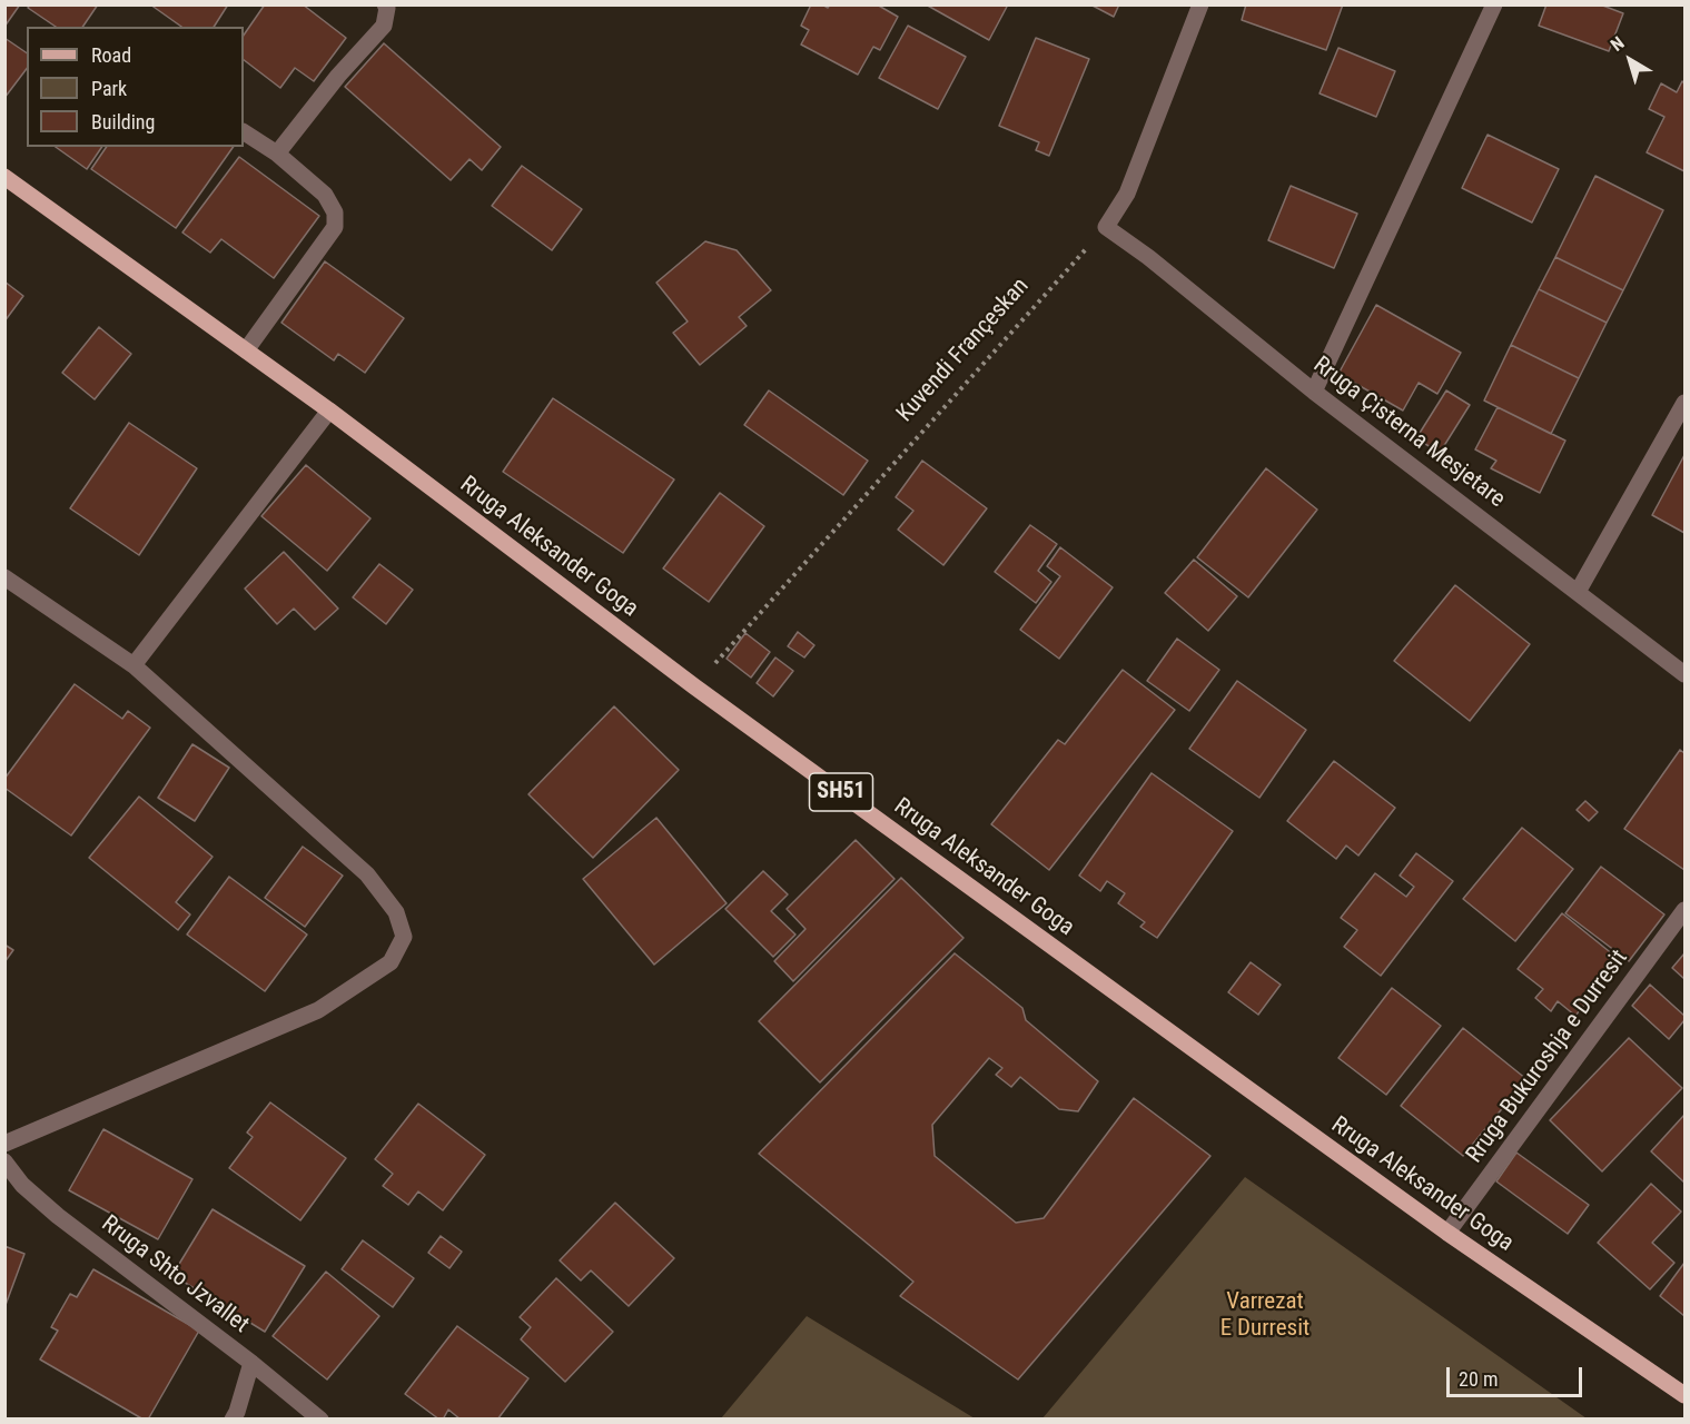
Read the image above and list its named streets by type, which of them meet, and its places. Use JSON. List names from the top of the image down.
{
  "streets": {
    "main road": ["Rruga Aleksander Goga", "SH51"],
    "street": ["Rruga Çisterna Mesjetare", "Rruga Bukuroshja e Durresit", "Rruga Shto Jzvallet"],
    "path": ["Kuvendi Françeskan"]
  },
  "crossings": [
    ["Kuvendi Françeskan", "Rruga Çisterna Mesjetare"],
    ["Kuvendi Françeskan", "Rruga Aleksander Goga"],
    ["Rruga Aleksander Goga", "Rruga Bukuroshja e Durresit"]
  ],
  "parks": ["Varrezat E Durresit"],
  "legend": ["Road", "Park", "Building"],
  "scale_bar": "20 m",
  "north": "top left"
}
